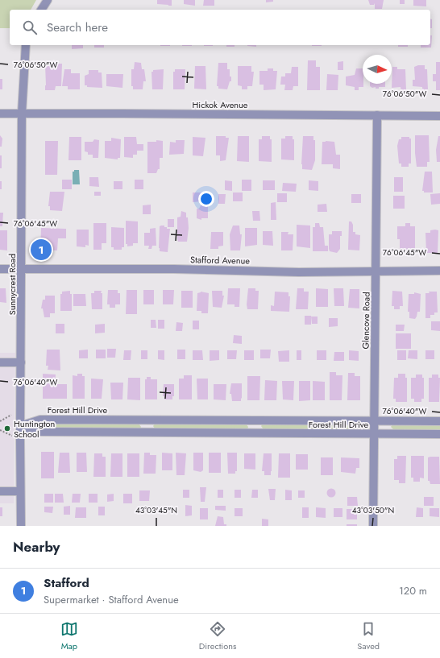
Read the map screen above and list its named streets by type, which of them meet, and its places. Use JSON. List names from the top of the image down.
{
  "streets": {
    "street": [
      "Hickok Avenue",
      "Stafford Avenue",
      "Sunnycrest Road",
      "Glencove Road",
      "Forest Hill Drive"
    ]
  },
  "crossings": [
    ["Hickok Avenue", "Sunnycrest Road"],
    ["Hickok Avenue", "Glencove Road"],
    ["Stafford Avenue", "Sunnycrest Road"],
    ["Stafford Avenue", "Glencove Road"],
    ["Sunnycrest Road", "Forest Hill Drive"],
    ["Glencove Road", "Forest Hill Drive"]
  ],
  "places": ["Huntington School"],
  "north": "right",
  "page": {
    "search": "Search here",
    "pins": "1",
    "heading": "Nearby",
    "list": [
      {
        "mark": "1",
        "name": "Stafford",
        "note": "Supermarket · Stafford Avenue",
        "value": "120 m"
      }
    ],
    "nav": ["Map", "Directions", "Saved"]
  },
  "coordinates": [
    "76°06'50\"W",
    "76°06'45\"W",
    "76°06'40\"W",
    "43°03'45\"N",
    "43°03'50\"N"
  ]
}
